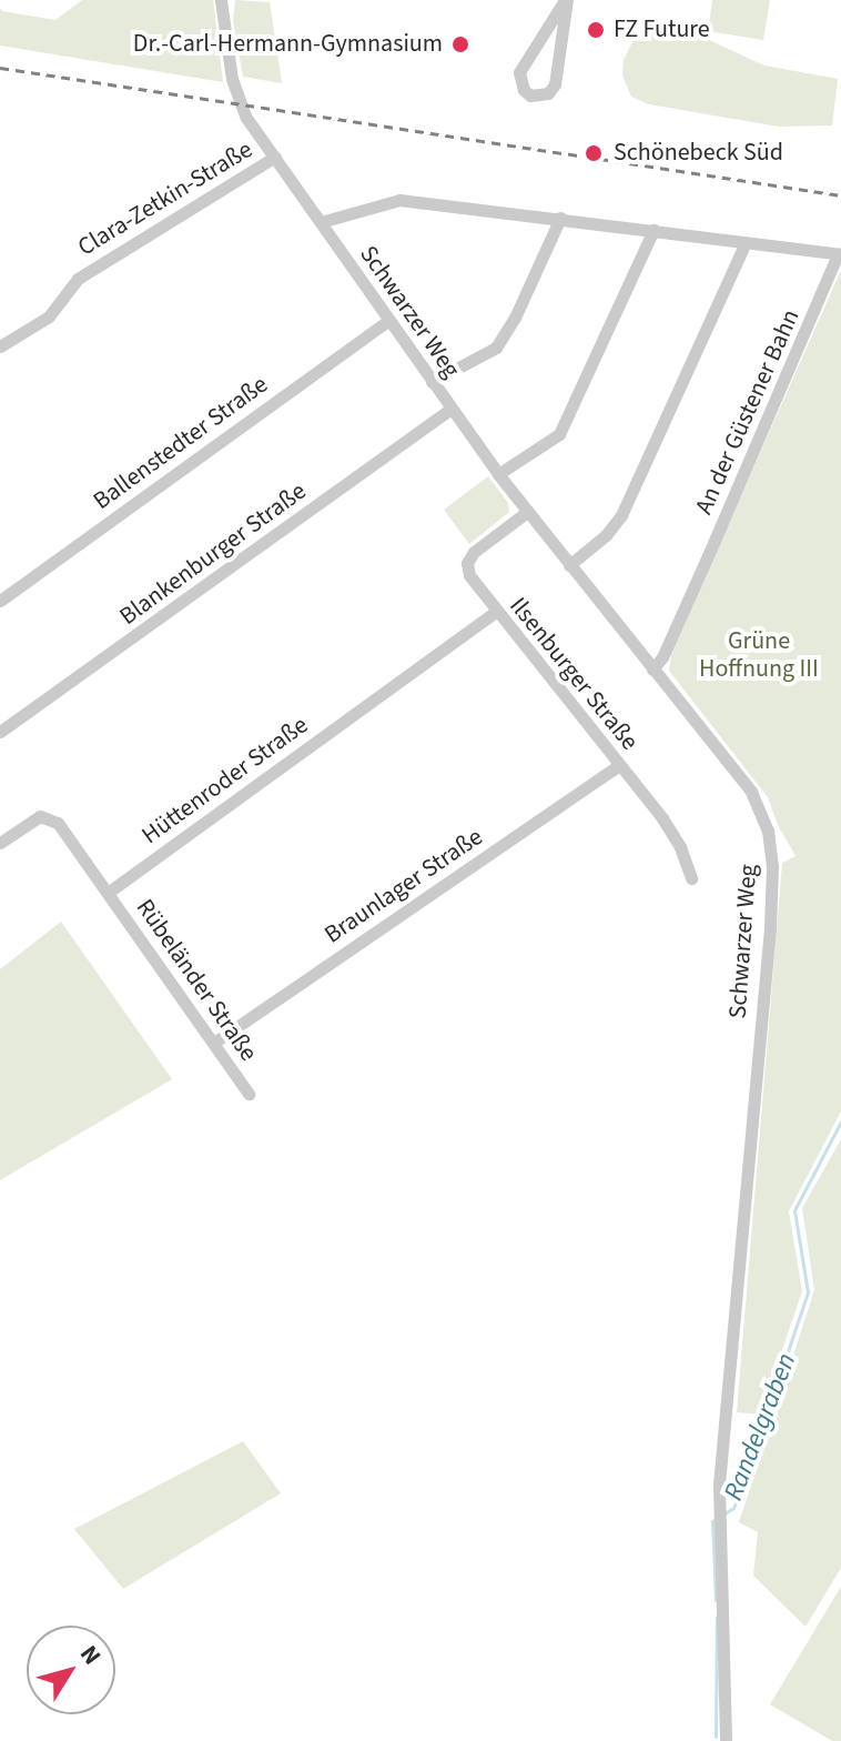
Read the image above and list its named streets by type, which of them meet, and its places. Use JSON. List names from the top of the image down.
{
  "streets": {
    "street": [
      "Clara-Zetkin-Straße",
      "Schwarzer Weg",
      "An der Güstener Bahn",
      "Ballenstedter Straße",
      "Blankenburger Straße",
      "Ilsenburger Straße",
      "Hüttenroder Straße",
      "Braunlager Straße",
      "Rübeländer Straße"
    ]
  },
  "crossings": [
    ["Clara-Zetkin-Straße", "Schwarzer Weg"],
    ["Schwarzer Weg", "An der Güstener Bahn"],
    ["Schwarzer Weg", "Ballenstedter Straße"],
    ["Schwarzer Weg", "Blankenburger Straße"],
    ["Schwarzer Weg", "Ilsenburger Straße"],
    ["Ilsenburger Straße", "Hüttenroder Straße"],
    ["Ilsenburger Straße", "Braunlager Straße"],
    ["Hüttenroder Straße", "Rübeländer Straße"],
    ["Braunlager Straße", "Rübeländer Straße"]
  ],
  "water": ["Randelgraben"],
  "parks": ["Grüne Hoffnung III"],
  "places": ["FZ Future", "Dr.-Carl-Hermann-Gymnasium", "Schönebeck Süd"],
  "north": "top right"
}
